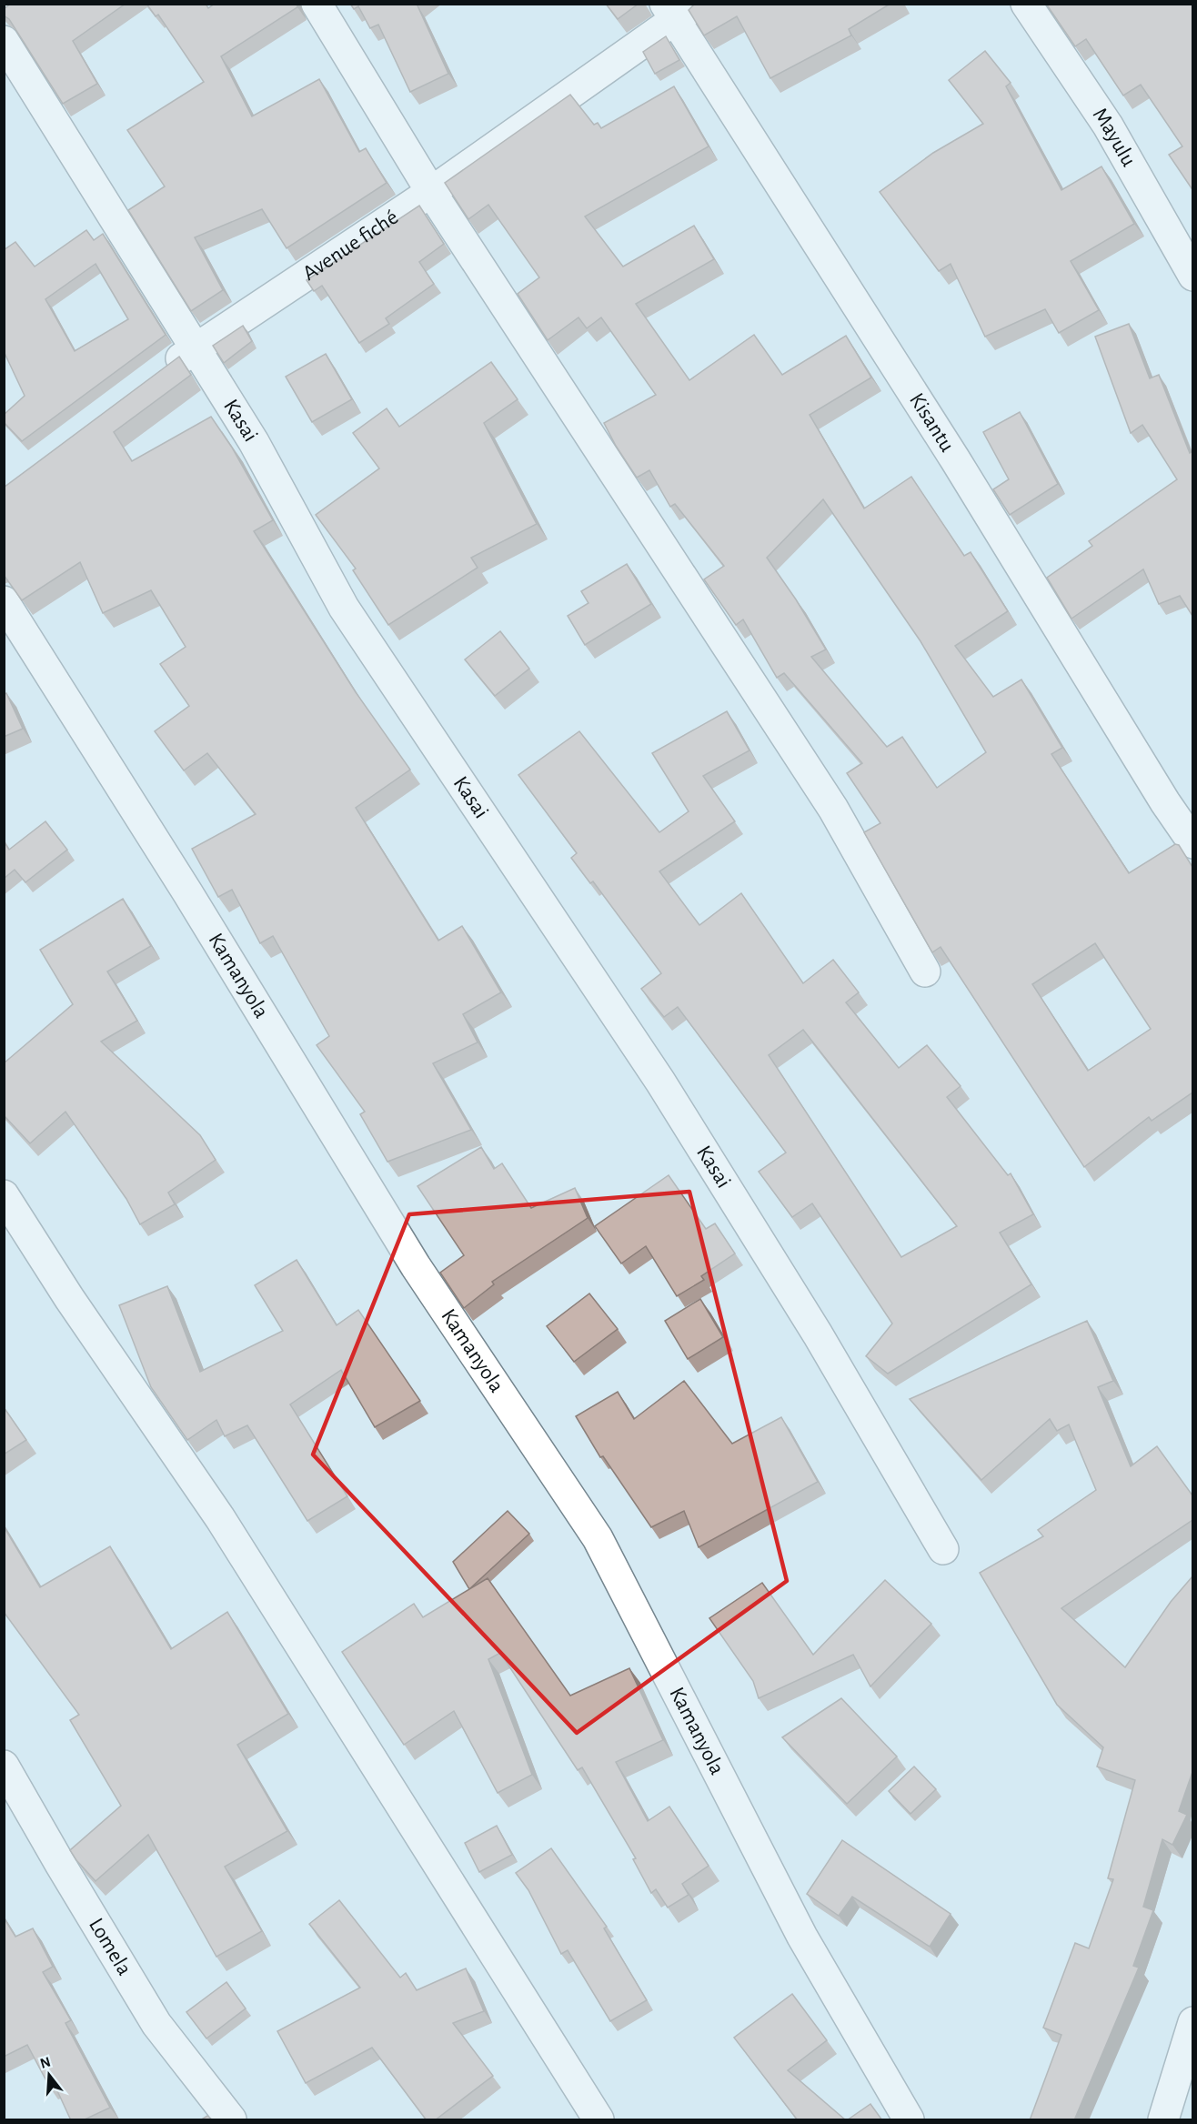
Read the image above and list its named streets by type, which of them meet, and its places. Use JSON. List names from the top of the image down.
{
  "streets": {
    "street": [
      "Mayulu",
      "Avenue fiché",
      "Kasai",
      "Kisantu",
      "Kamanyola",
      "Lomela"
    ]
  },
  "crossings": [
    ["Avenue fiché", "Kasai"],
    ["Avenue fiché", "Kisantu"]
  ],
  "north": "top"
}
